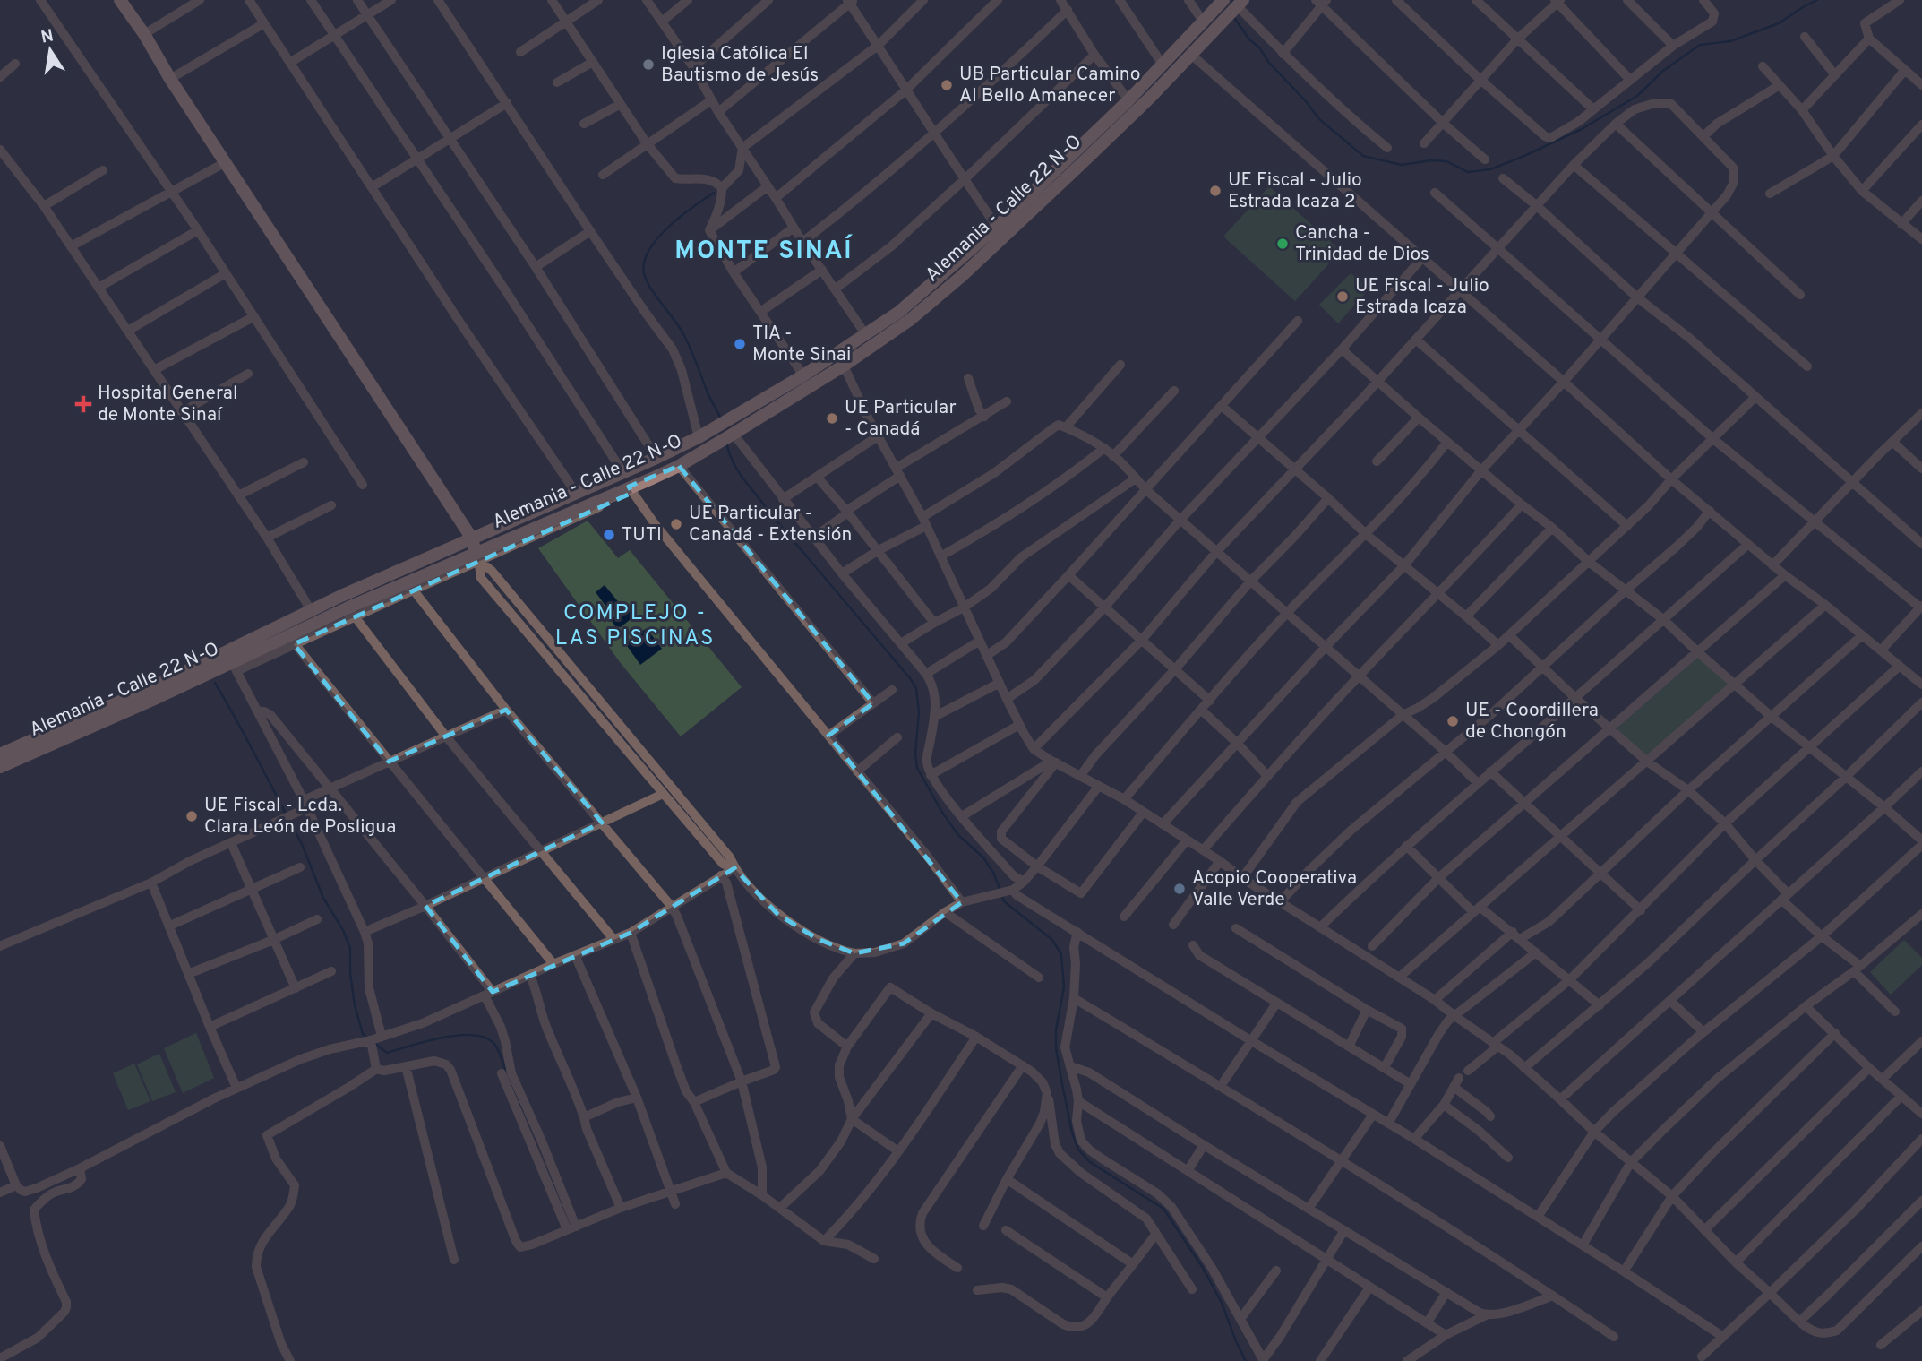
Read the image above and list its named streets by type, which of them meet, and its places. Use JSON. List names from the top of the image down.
{
  "streets": {
    "street": ["Alemania - Calle 22 N-O"]
  },
  "districts": ["MONTE SINAÍ", "COMPLEJO - LAS PISCINAS"],
  "places": {
    "other": [
      "Iglesia Católica El Bautismo de Jesús",
      "UB Particular Camino Al Bello Amanecer",
      "UE Fiscal - Julio Estrada Icaza 2",
      "Cancha - Trinidad de Dios",
      "UE Fiscal - Julio Estrada Icaza",
      "TIA - Monte Sinai",
      "UE Particular - Canadá",
      "UE Particular - Canadá - Extensión",
      "TUTI",
      "UE - Coordillera de Chongón",
      "UE Fiscal - Lcda. Clara León de Posligua",
      "Acopio Cooperativa Valle Verde"
    ],
    "health": ["Hospital General de Monte Sinaí"]
  },
  "north": "top"
}
